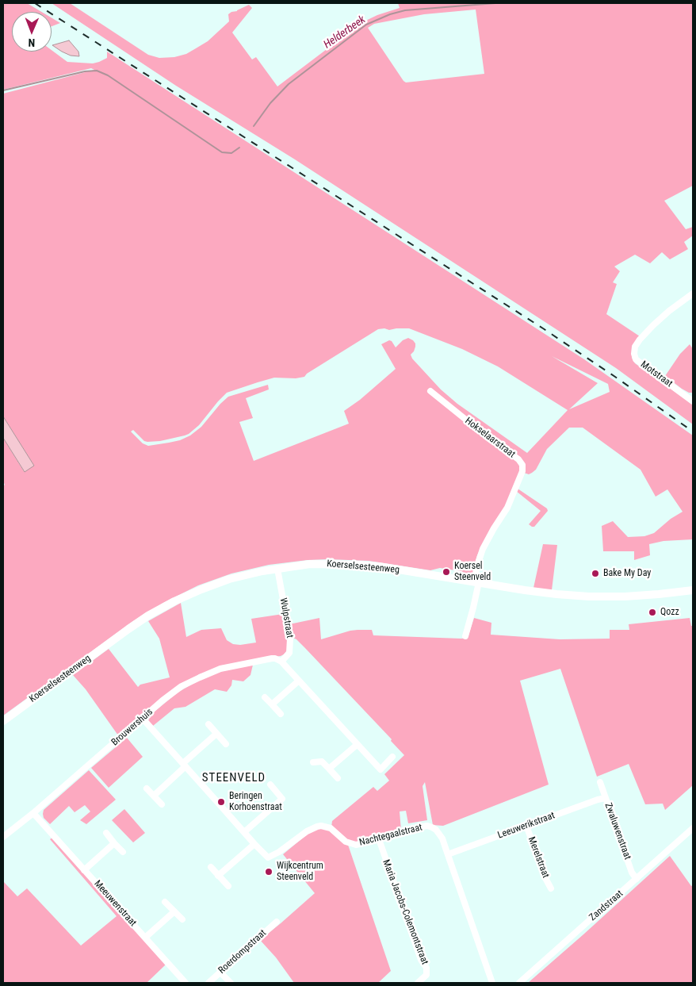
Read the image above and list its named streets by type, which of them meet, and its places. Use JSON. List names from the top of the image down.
{
  "streets": {
    "street": [
      "Motstraat",
      "Hokselaarstraat",
      "Koerselsesteenweg",
      "Wulpstraat",
      "Brouwershuis",
      "Leeuwerikstraat",
      "Zwaluwenstraat",
      "Nachtegaalstraat",
      "Merelstraat",
      "Meeuwenstraat",
      "Zandstraat",
      "Maria Jacobs-Colemontstraat",
      "Roerdompstraat"
    ]
  },
  "crossings": [
    ["Hokselaarstraat", "Koerselsesteenweg"],
    ["Koerselsesteenweg", "Wulpstraat"],
    ["Wulpstraat", "Brouwershuis"],
    ["Brouwershuis", "Meeuwenstraat"],
    ["Leeuwerikstraat", "Zwaluwenstraat"],
    ["Leeuwerikstraat", "Nachtegaalstraat"],
    ["Leeuwerikstraat", "Merelstraat"],
    ["Zwaluwenstraat", "Zandstraat"],
    ["Nachtegaalstraat", "Maria Jacobs-Colemontstraat"]
  ],
  "districts": ["STEENVELD"],
  "water": ["Helderbeek"],
  "places": [
    "Koersel Steenveld",
    "Bake My Day",
    "Qozz",
    "Beringen Korhoenstraat",
    "Wijkcentrum Steenveld"
  ],
  "north": "bottom"
}
